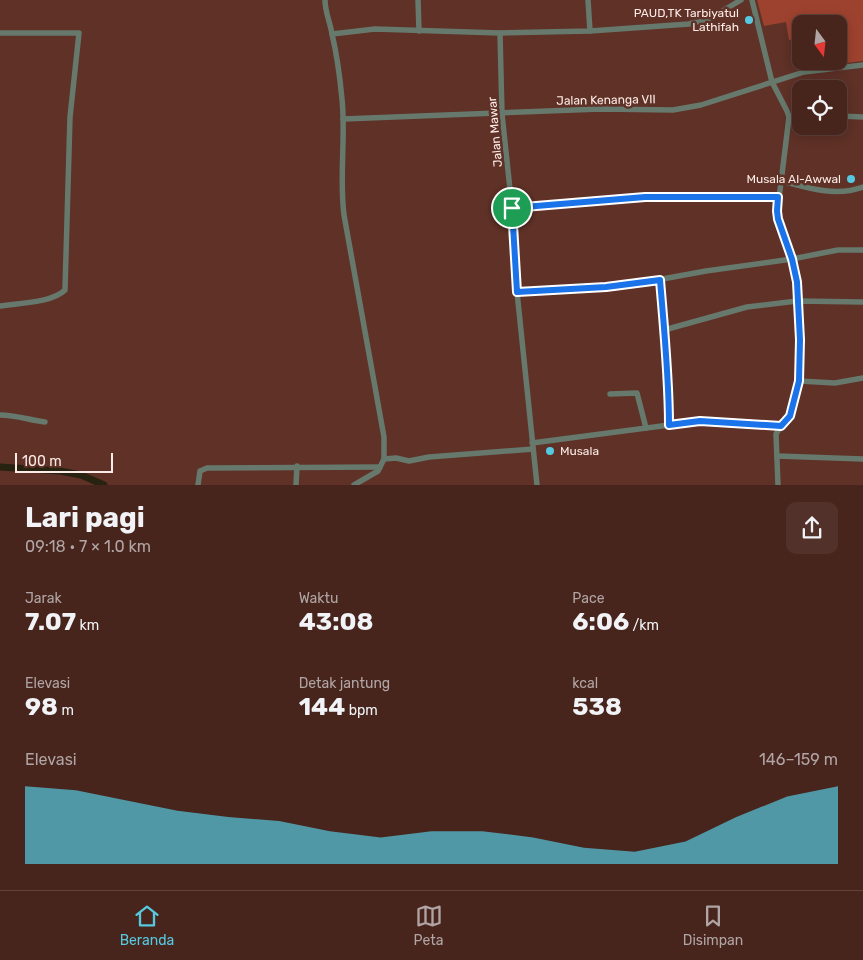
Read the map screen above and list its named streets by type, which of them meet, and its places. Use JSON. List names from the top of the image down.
{
  "streets": {
    "street": ["Jalan Kenanga VII", "Jalan Mawar"]
  },
  "crossings": [
    ["Jalan Kenanga VII", "Jalan Mawar"]
  ],
  "places": ["PAUD,TK Tarbiyatul Lathifah", "Musala Al-Awwal", "Musala"],
  "scale_bar": "100 m",
  "north": "bottom",
  "page": {
    "scale": "100 m",
    "heading": ["Lari pagi", "09:18 · 7 × 1.0 km"],
    "stats": [
      ["Jarak", "7.07 km"],
      ["Waktu", "43:08"],
      ["Pace", "6:06 /km"],
      ["Elevasi", "98 m"],
      ["Detak jantung", "144 bpm"],
      ["kcal", "538"]
    ],
    "chart": ["Elevasi", "146–159 m"],
    "tabs": ["Beranda", "Peta", "Disimpan"]
  }
}
